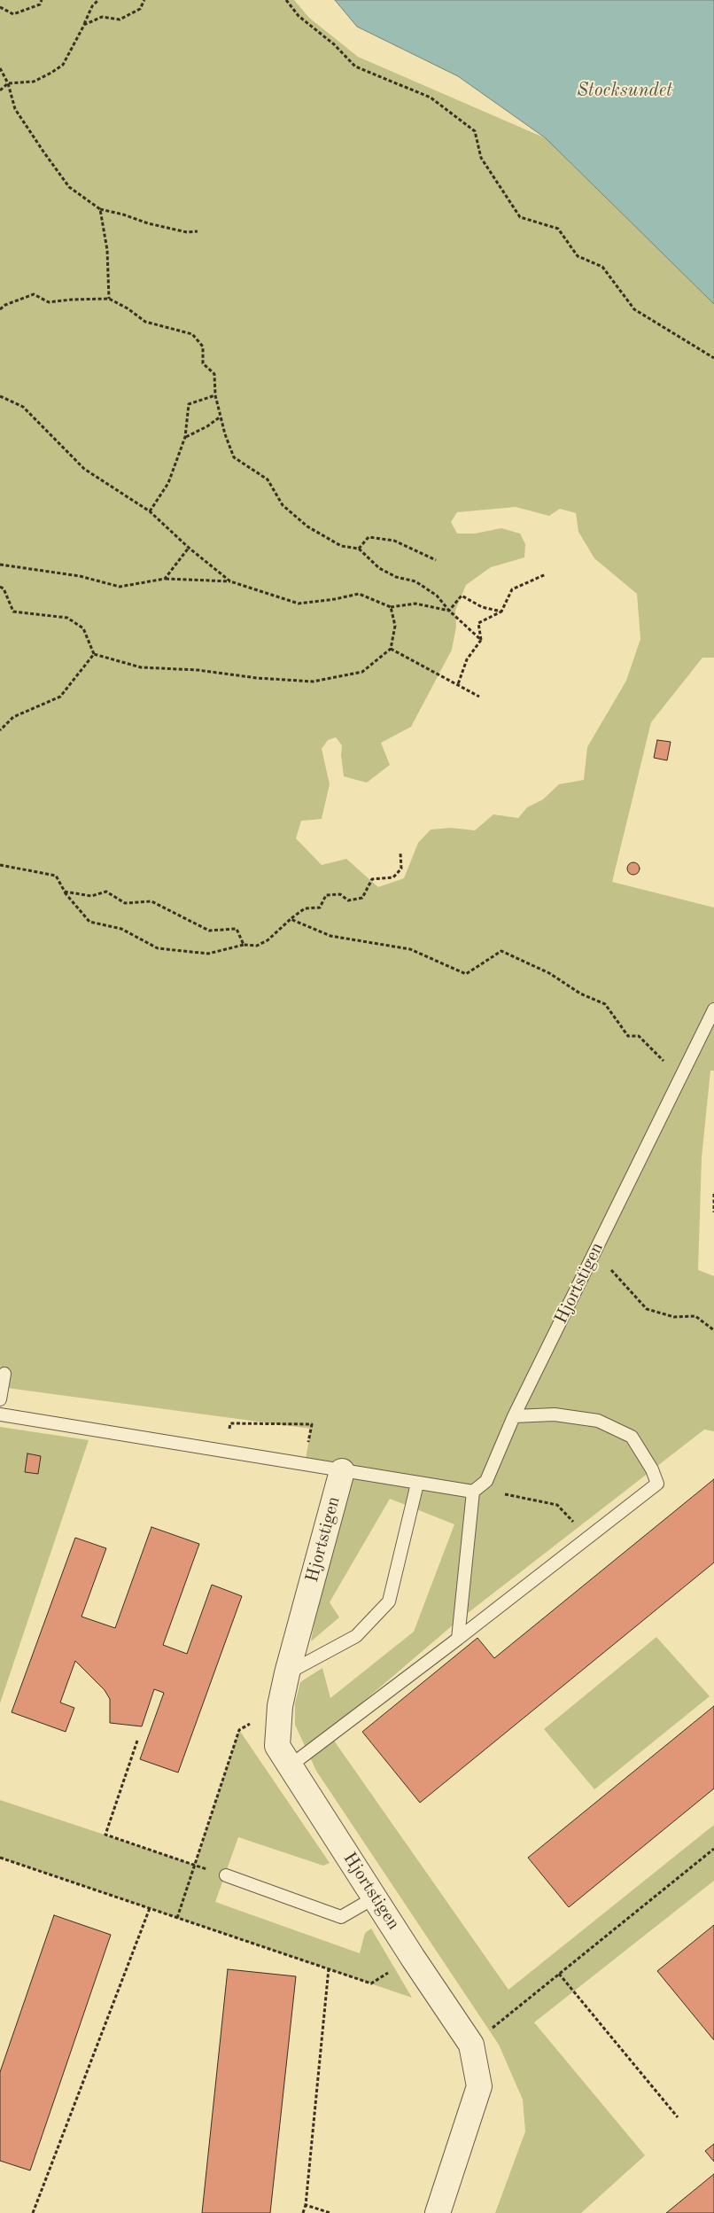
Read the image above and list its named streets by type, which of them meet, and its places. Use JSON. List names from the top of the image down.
{
  "streets": {
    "street": ["Hjortstigen"]
  },
  "water": ["Stocksundet"]
}
